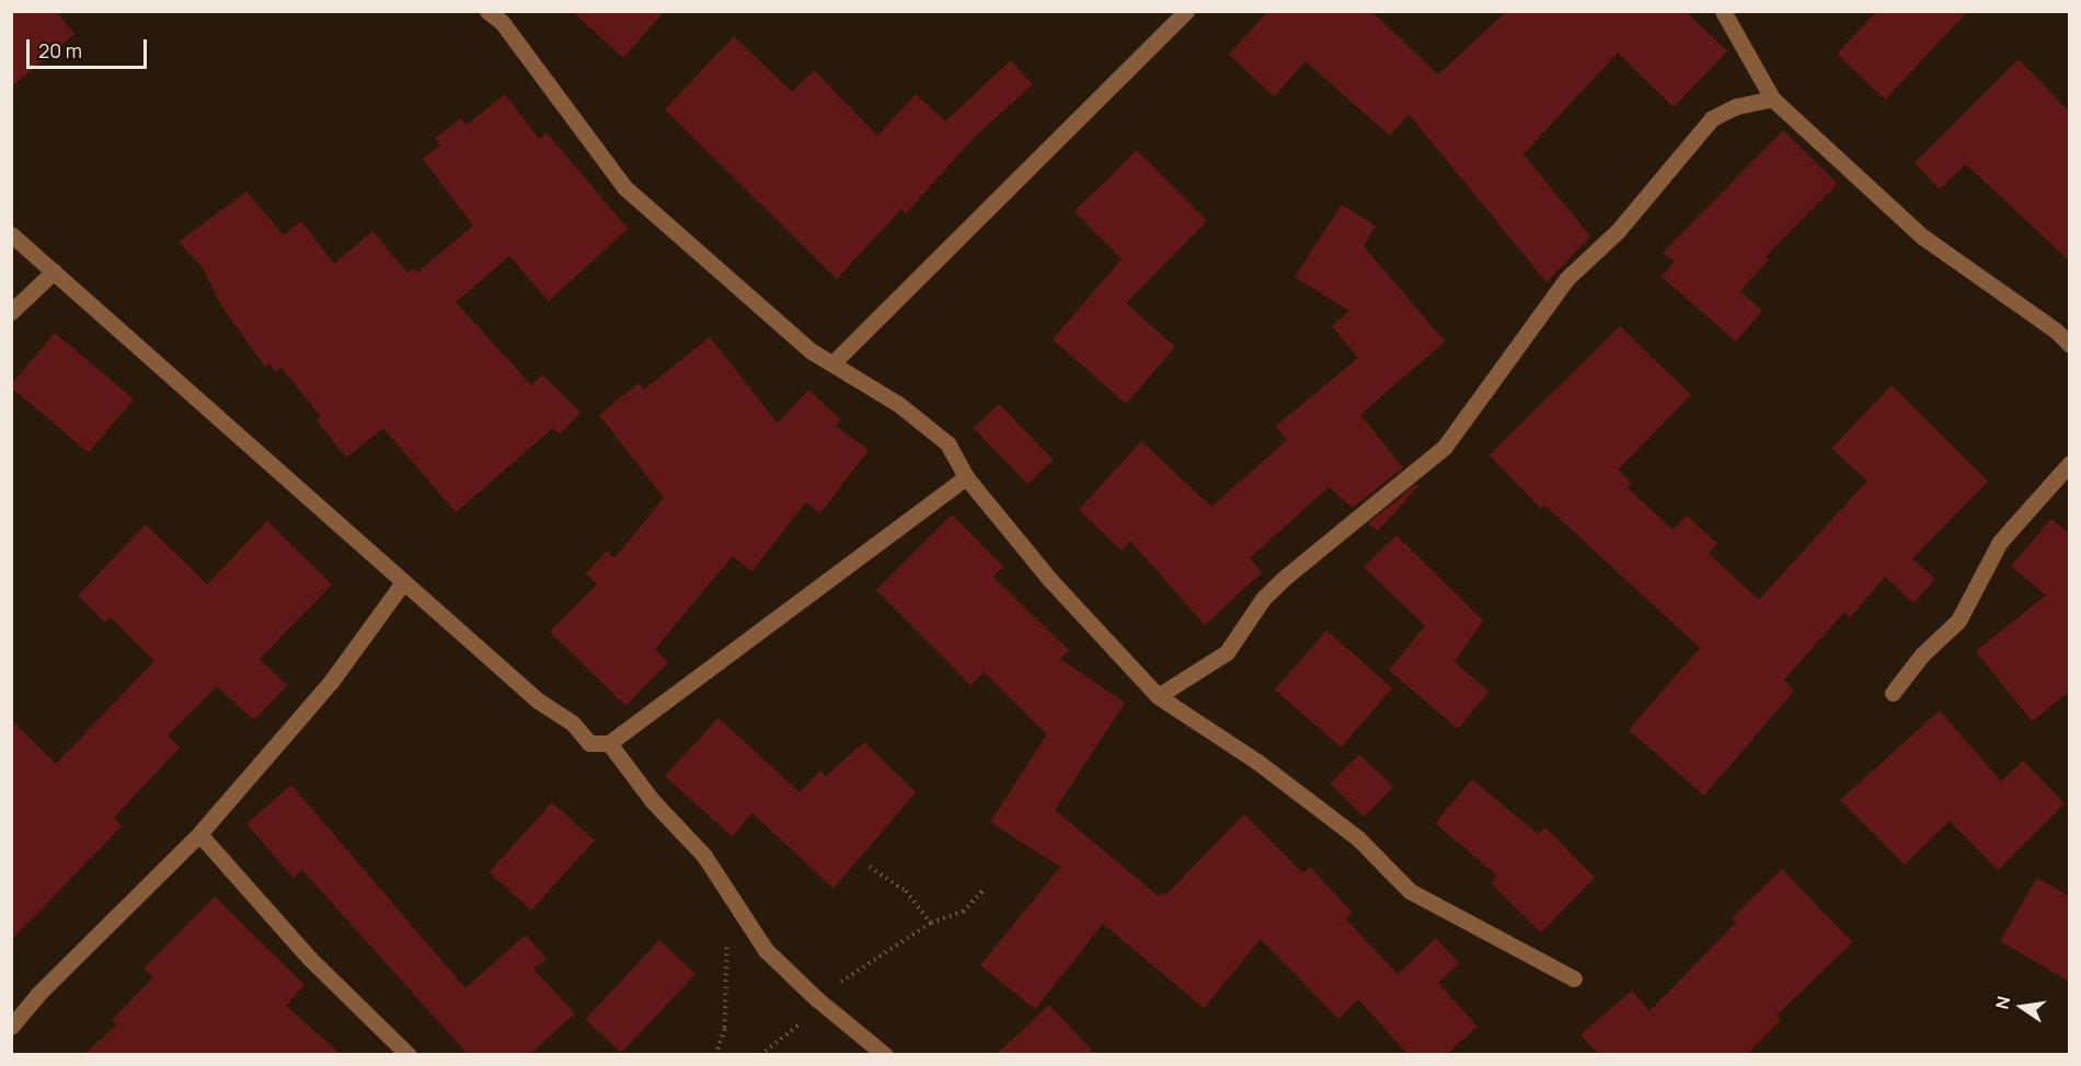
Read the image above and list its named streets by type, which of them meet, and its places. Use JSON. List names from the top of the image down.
{
  "scale_bar": "20 m",
  "north": "left"
}
